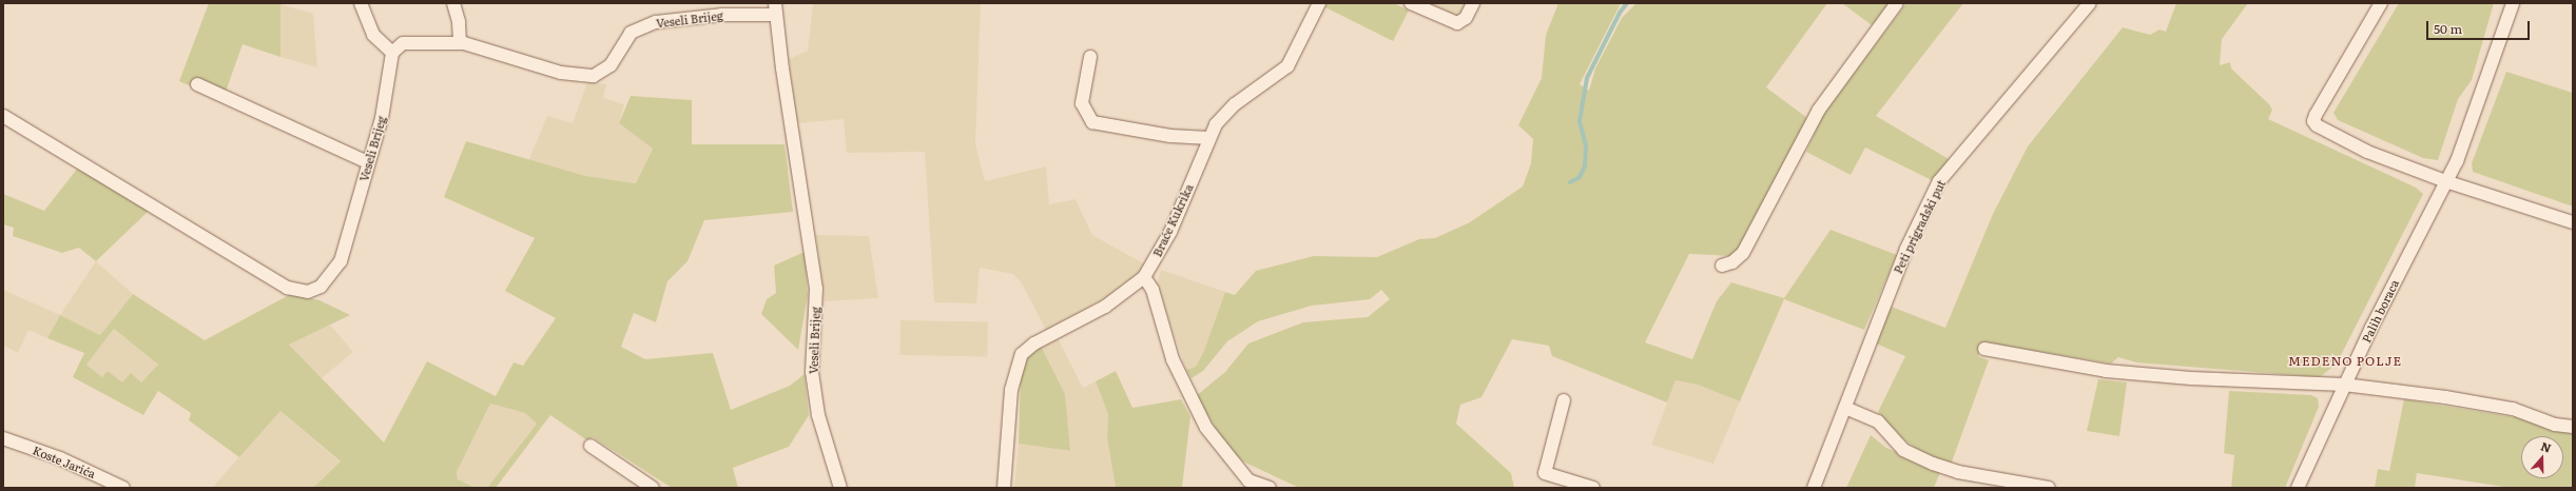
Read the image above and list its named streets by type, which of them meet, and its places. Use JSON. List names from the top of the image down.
{
  "streets": {
    "street": [
      "Veseli Brijeg",
      "Braće Kukrika",
      "Peti prigradski put",
      "Palih boraca",
      "Koste Jarića"
    ]
  },
  "districts": ["MEDENO POLJE"],
  "scale_bar": "50 m",
  "north": "top"
}
